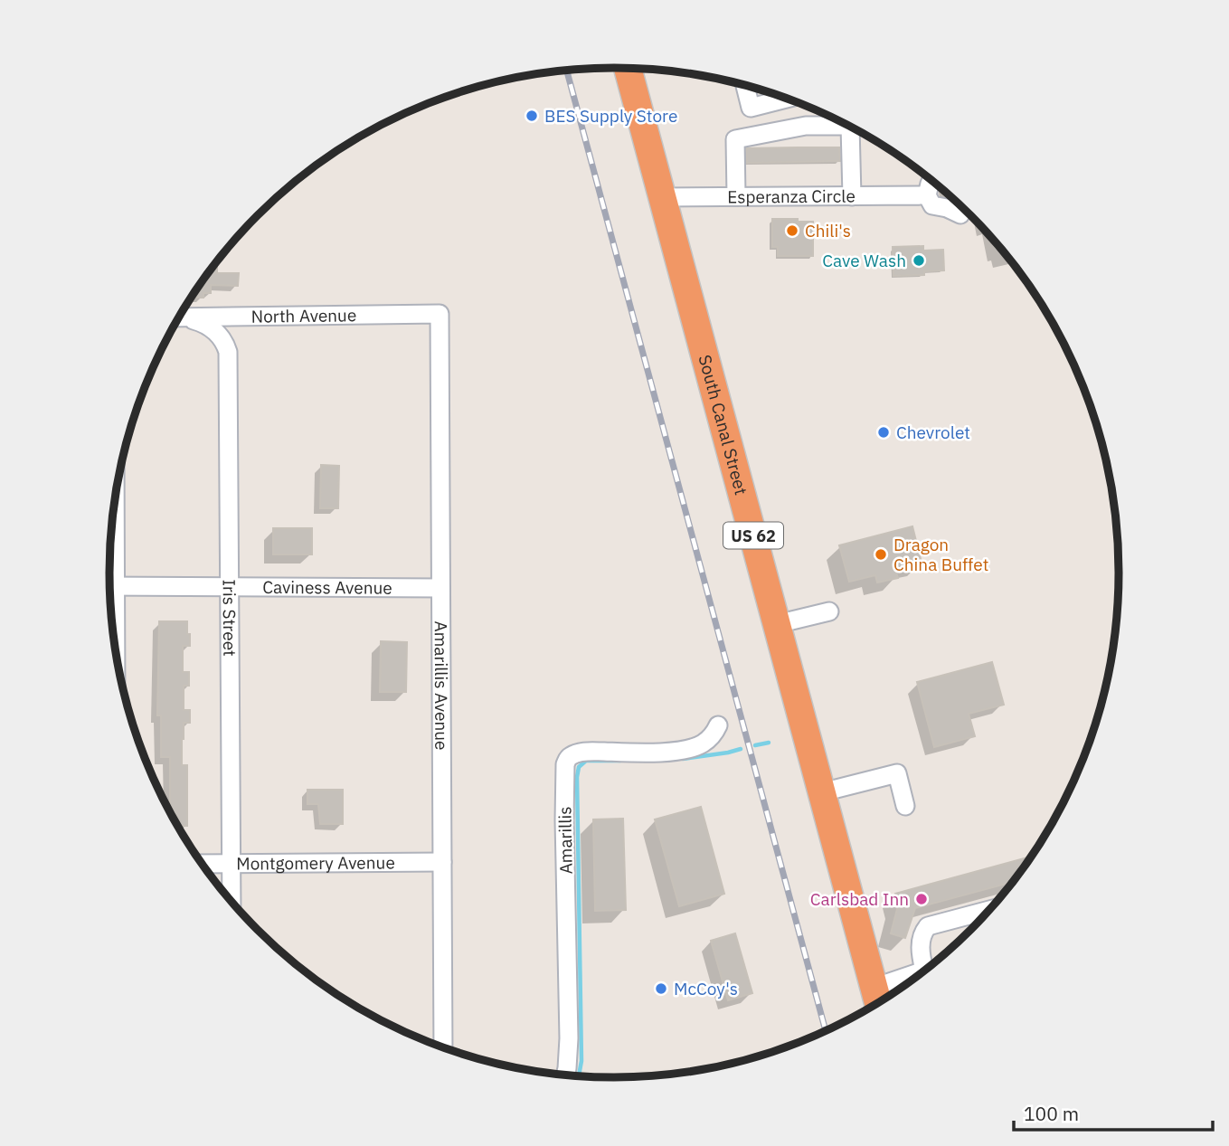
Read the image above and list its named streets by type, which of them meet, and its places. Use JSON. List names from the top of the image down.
{
  "streets": {
    "highway": ["South Canal Street", "US 62"],
    "street": [
      "Esperanza Circle",
      "North Avenue",
      "Caviness Avenue",
      "Iris Street",
      "Amarillis Avenue",
      "Amarillis",
      "Montgomery Avenue"
    ]
  },
  "crossings": [
    ["Esperanza Circle", "South Canal Street"],
    ["North Avenue", "Iris Street"],
    ["North Avenue", "Amarillis Avenue"],
    ["Caviness Avenue", "Iris Street"],
    ["Caviness Avenue", "Amarillis Avenue"],
    ["Iris Street", "Montgomery Avenue"],
    ["Amarillis Avenue", "Montgomery Avenue"]
  ],
  "places": [
    "BES Supply Store",
    "Chili's",
    "Cave Wash",
    "Chevrolet",
    "Dragon China Buffet",
    "Carlsbad Inn",
    "McCoy's"
  ],
  "scale_bar": "100 m"
}
